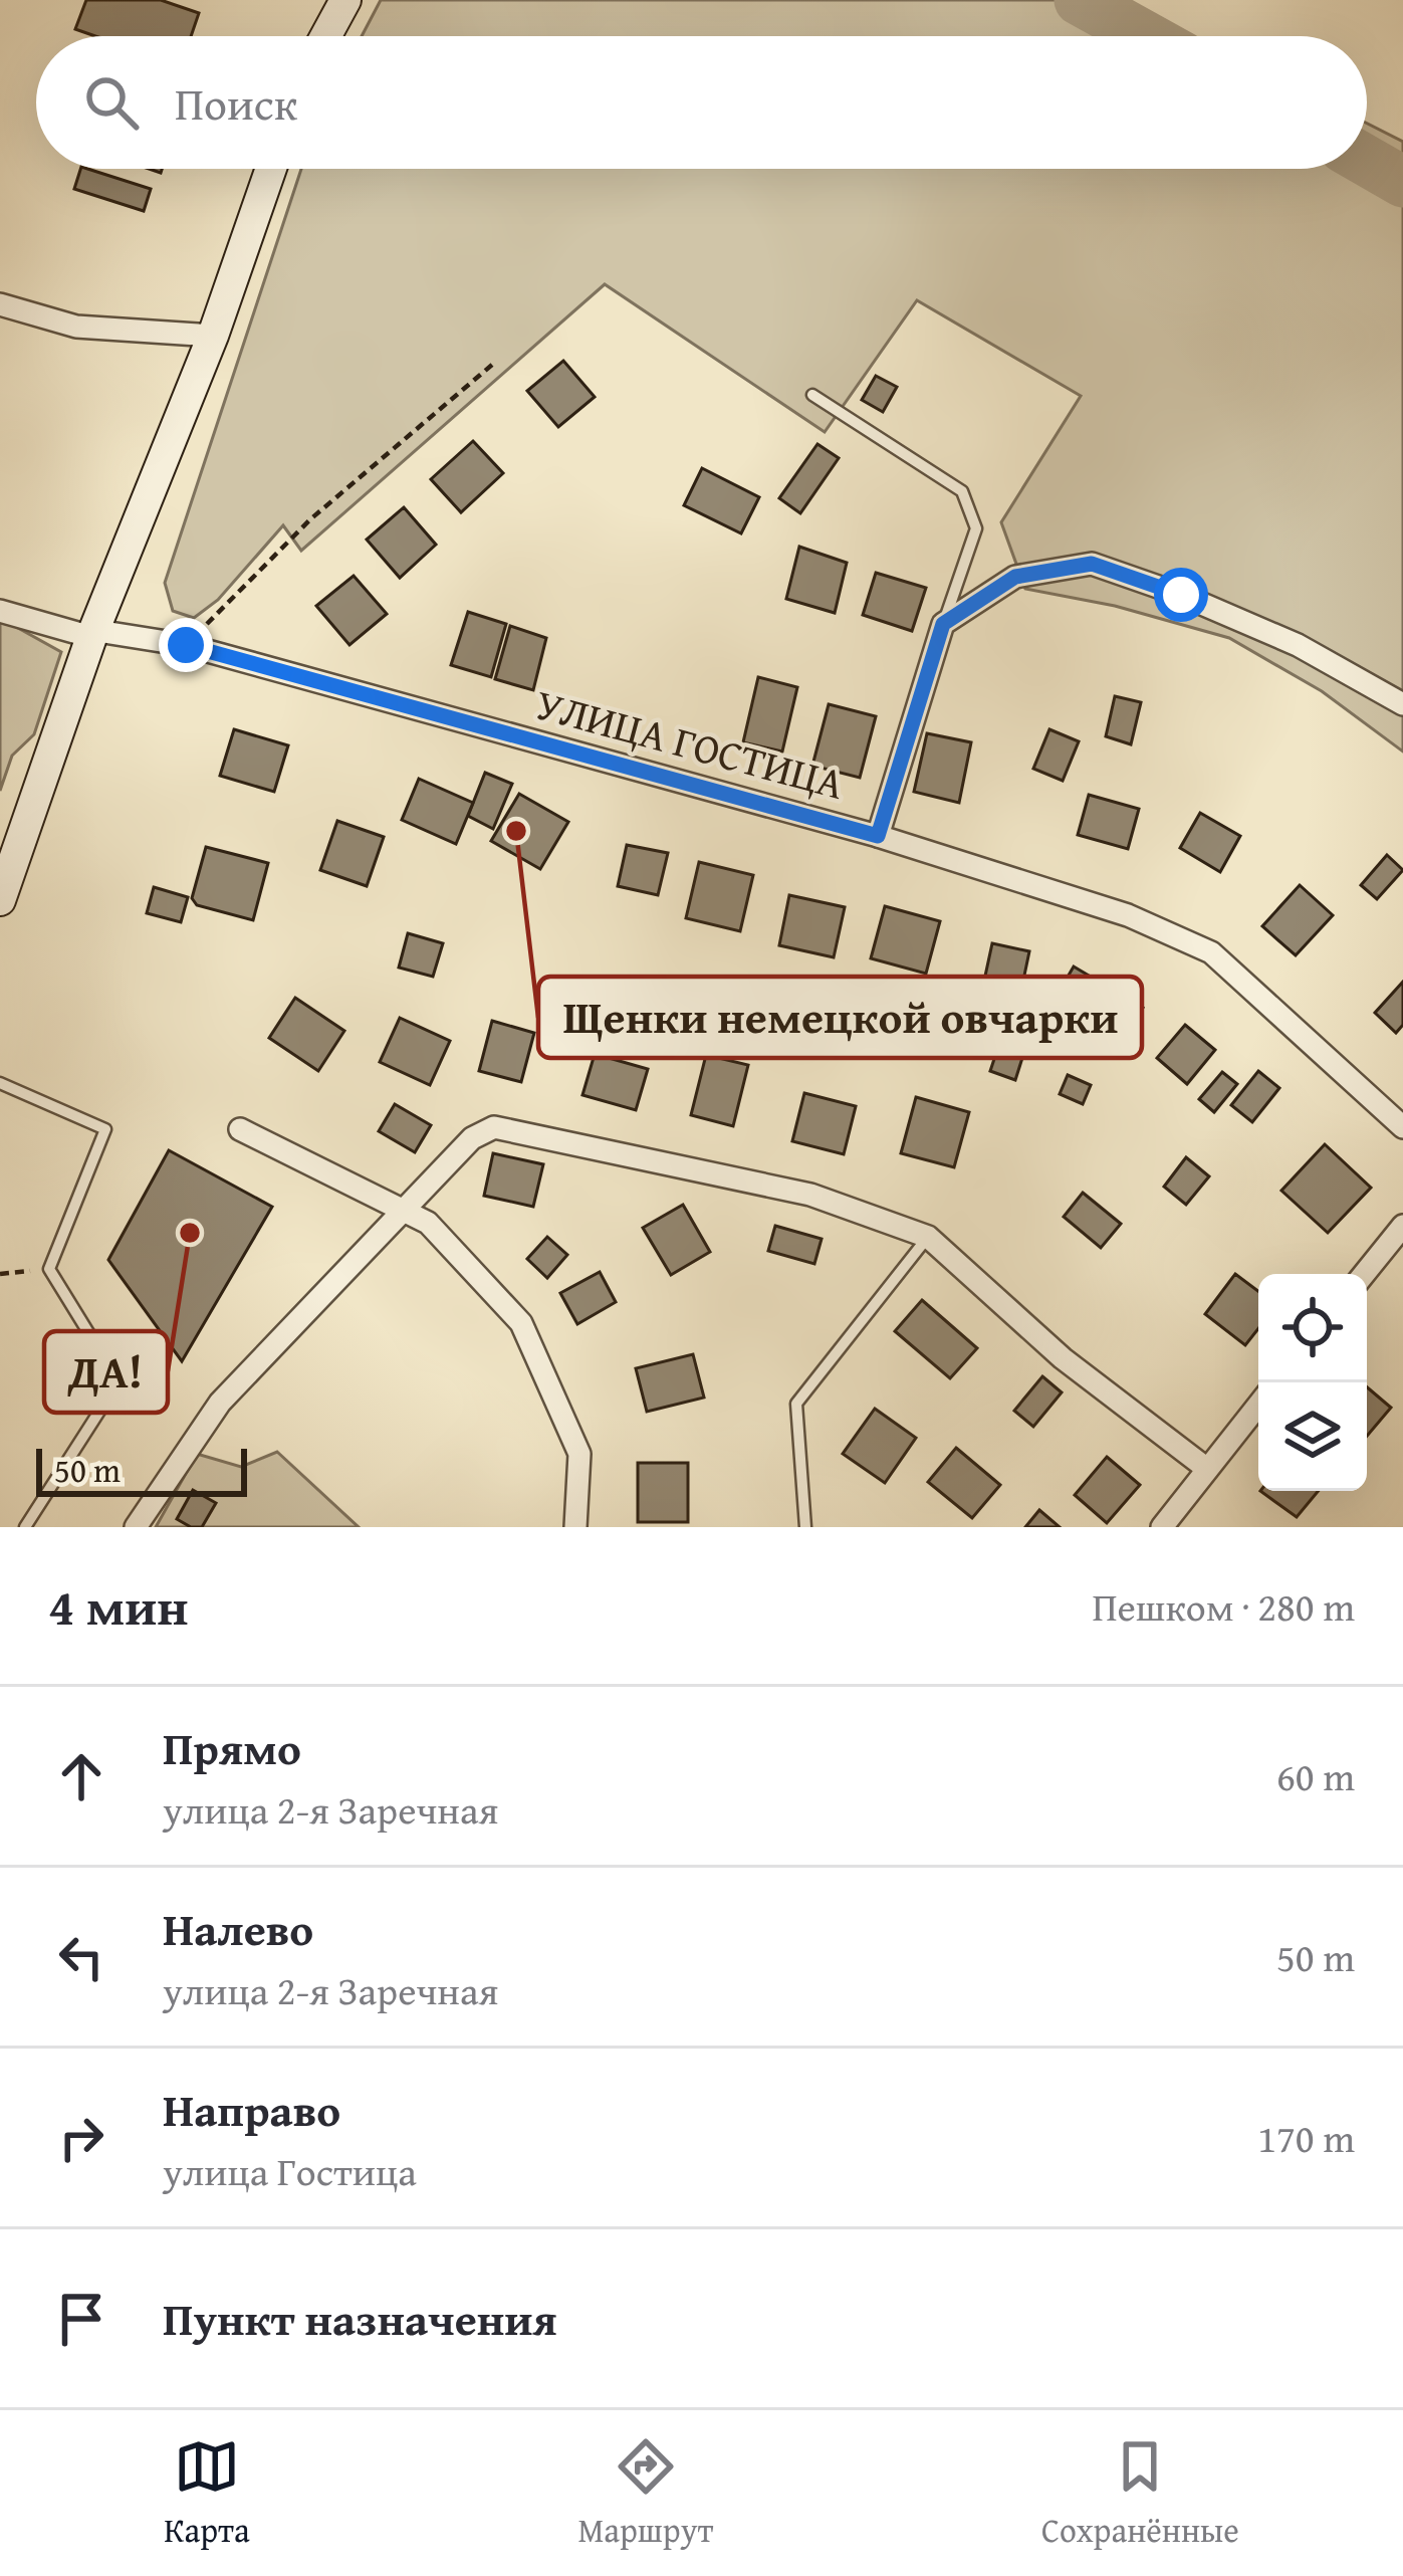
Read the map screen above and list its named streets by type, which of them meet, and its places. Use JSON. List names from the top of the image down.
{
  "streets": {
    "street": ["УЛИЦА ГОСТИЦА"]
  },
  "places": ["Щенки немецкой овчарки", "ДА!"],
  "scale_bar": "50 m",
  "page": {
    "search": "Поиск",
    "scale": "50 m",
    "heading": ["4 мин", "Пешком · 280 m"],
    "list": [
      ["Прямо", "улица 2-я Заречная", "60 m"],
      ["Налево", "улица 2-я Заречная", "50 m"],
      ["Направо", "улица Гостица", "170 m"],
      "Пункт назначения"
    ],
    "nav": ["Карта", "Маршрут", "Сохранённые"]
  }
}
